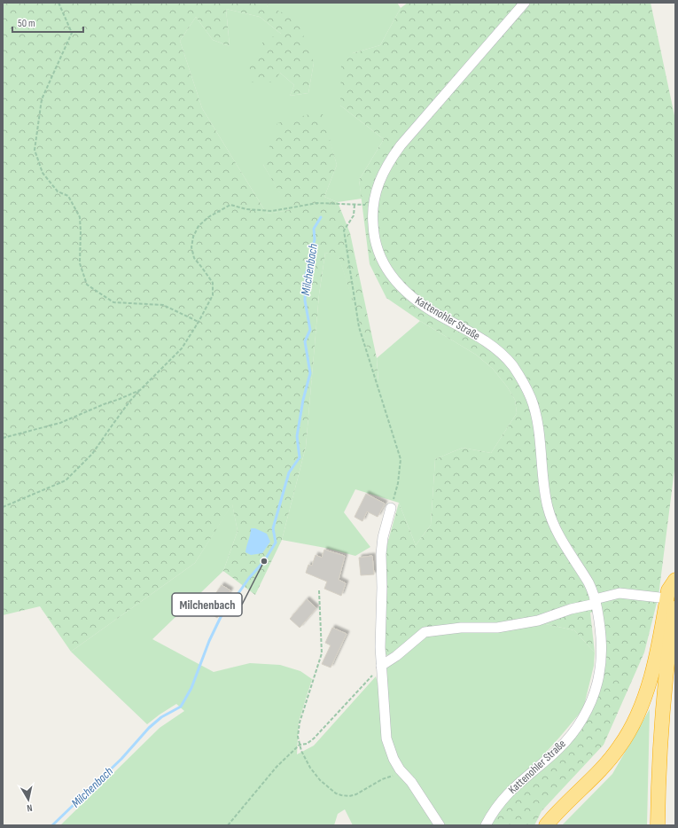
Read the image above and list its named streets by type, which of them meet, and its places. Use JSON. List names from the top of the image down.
{
  "streets": {
    "street": ["Kattenohler Straße"]
  },
  "water": ["Milchenbach"],
  "places": ["Milchenbach"],
  "scale_bar": "50 m",
  "north": "bottom"
}
